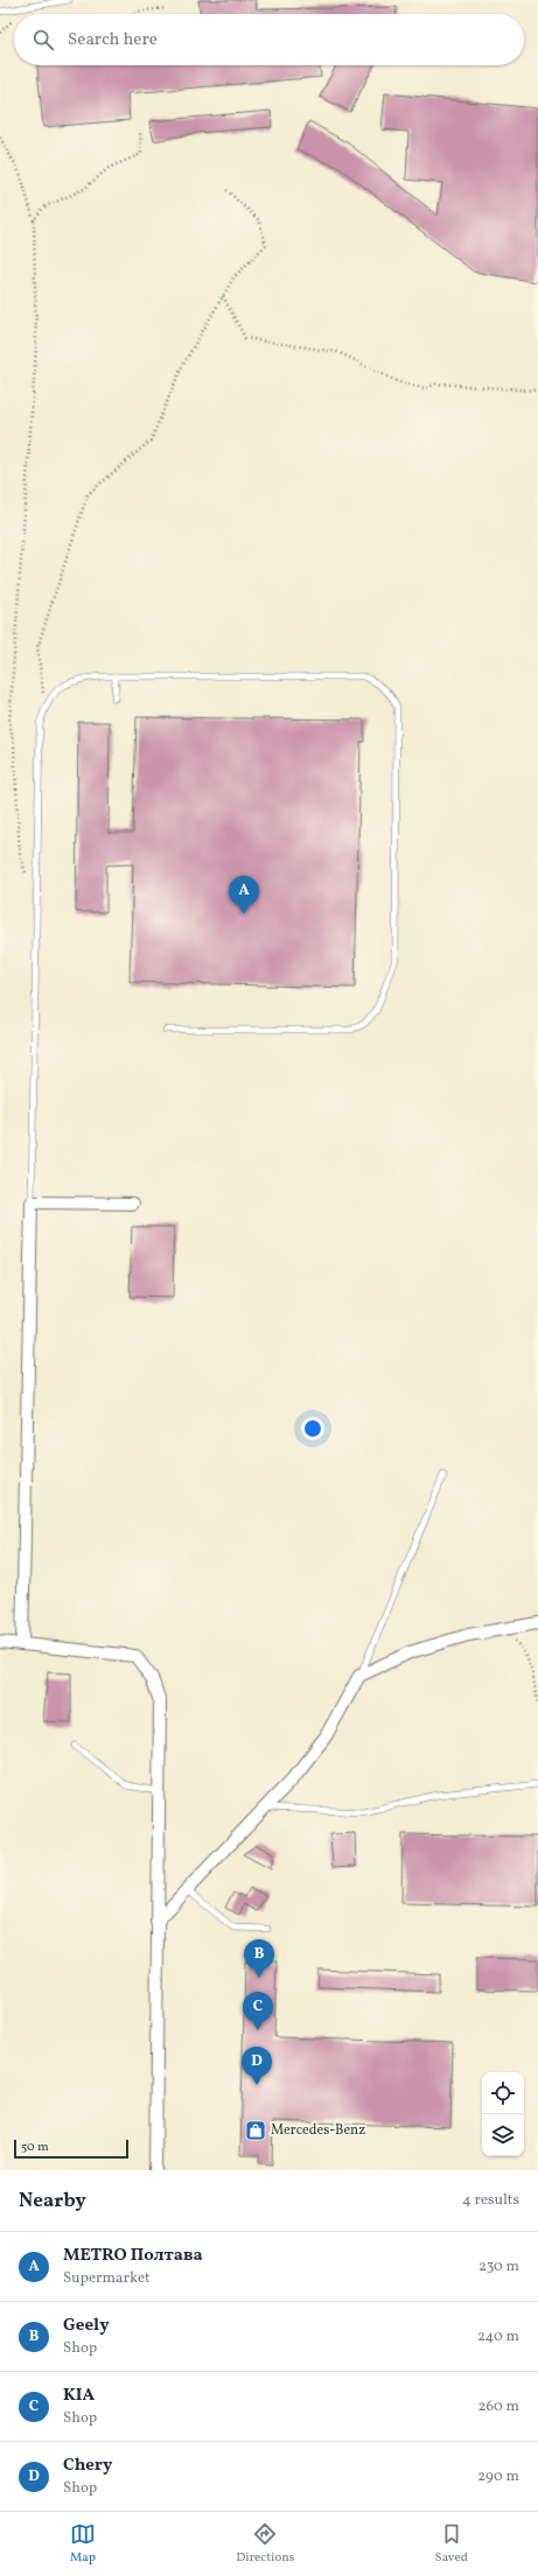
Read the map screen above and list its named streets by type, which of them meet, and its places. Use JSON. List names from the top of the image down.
{
  "places": {
    "shop": ["Mercedes-Benz"]
  },
  "scale_bar": "50 m",
  "page": {
    "search": "Search here",
    "pins": [
      "A",
      "B",
      "C",
      "D"
    ],
    "scale": "50 m",
    "heading": ["Nearby", "4 results"],
    "list": [
      {
        "mark": "A",
        "name": "METRO Полтава",
        "note": "Supermarket",
        "value": "230 m"
      },
      {
        "mark": "B",
        "name": "Geely",
        "note": "Shop",
        "value": "240 m"
      },
      {
        "mark": "C",
        "name": "KIA",
        "note": "Shop",
        "value": "260 m"
      },
      {
        "mark": "D",
        "name": "Chery",
        "note": "Shop",
        "value": "290 m"
      }
    ],
    "nav": ["Map", "Directions", "Saved"]
  }
}
